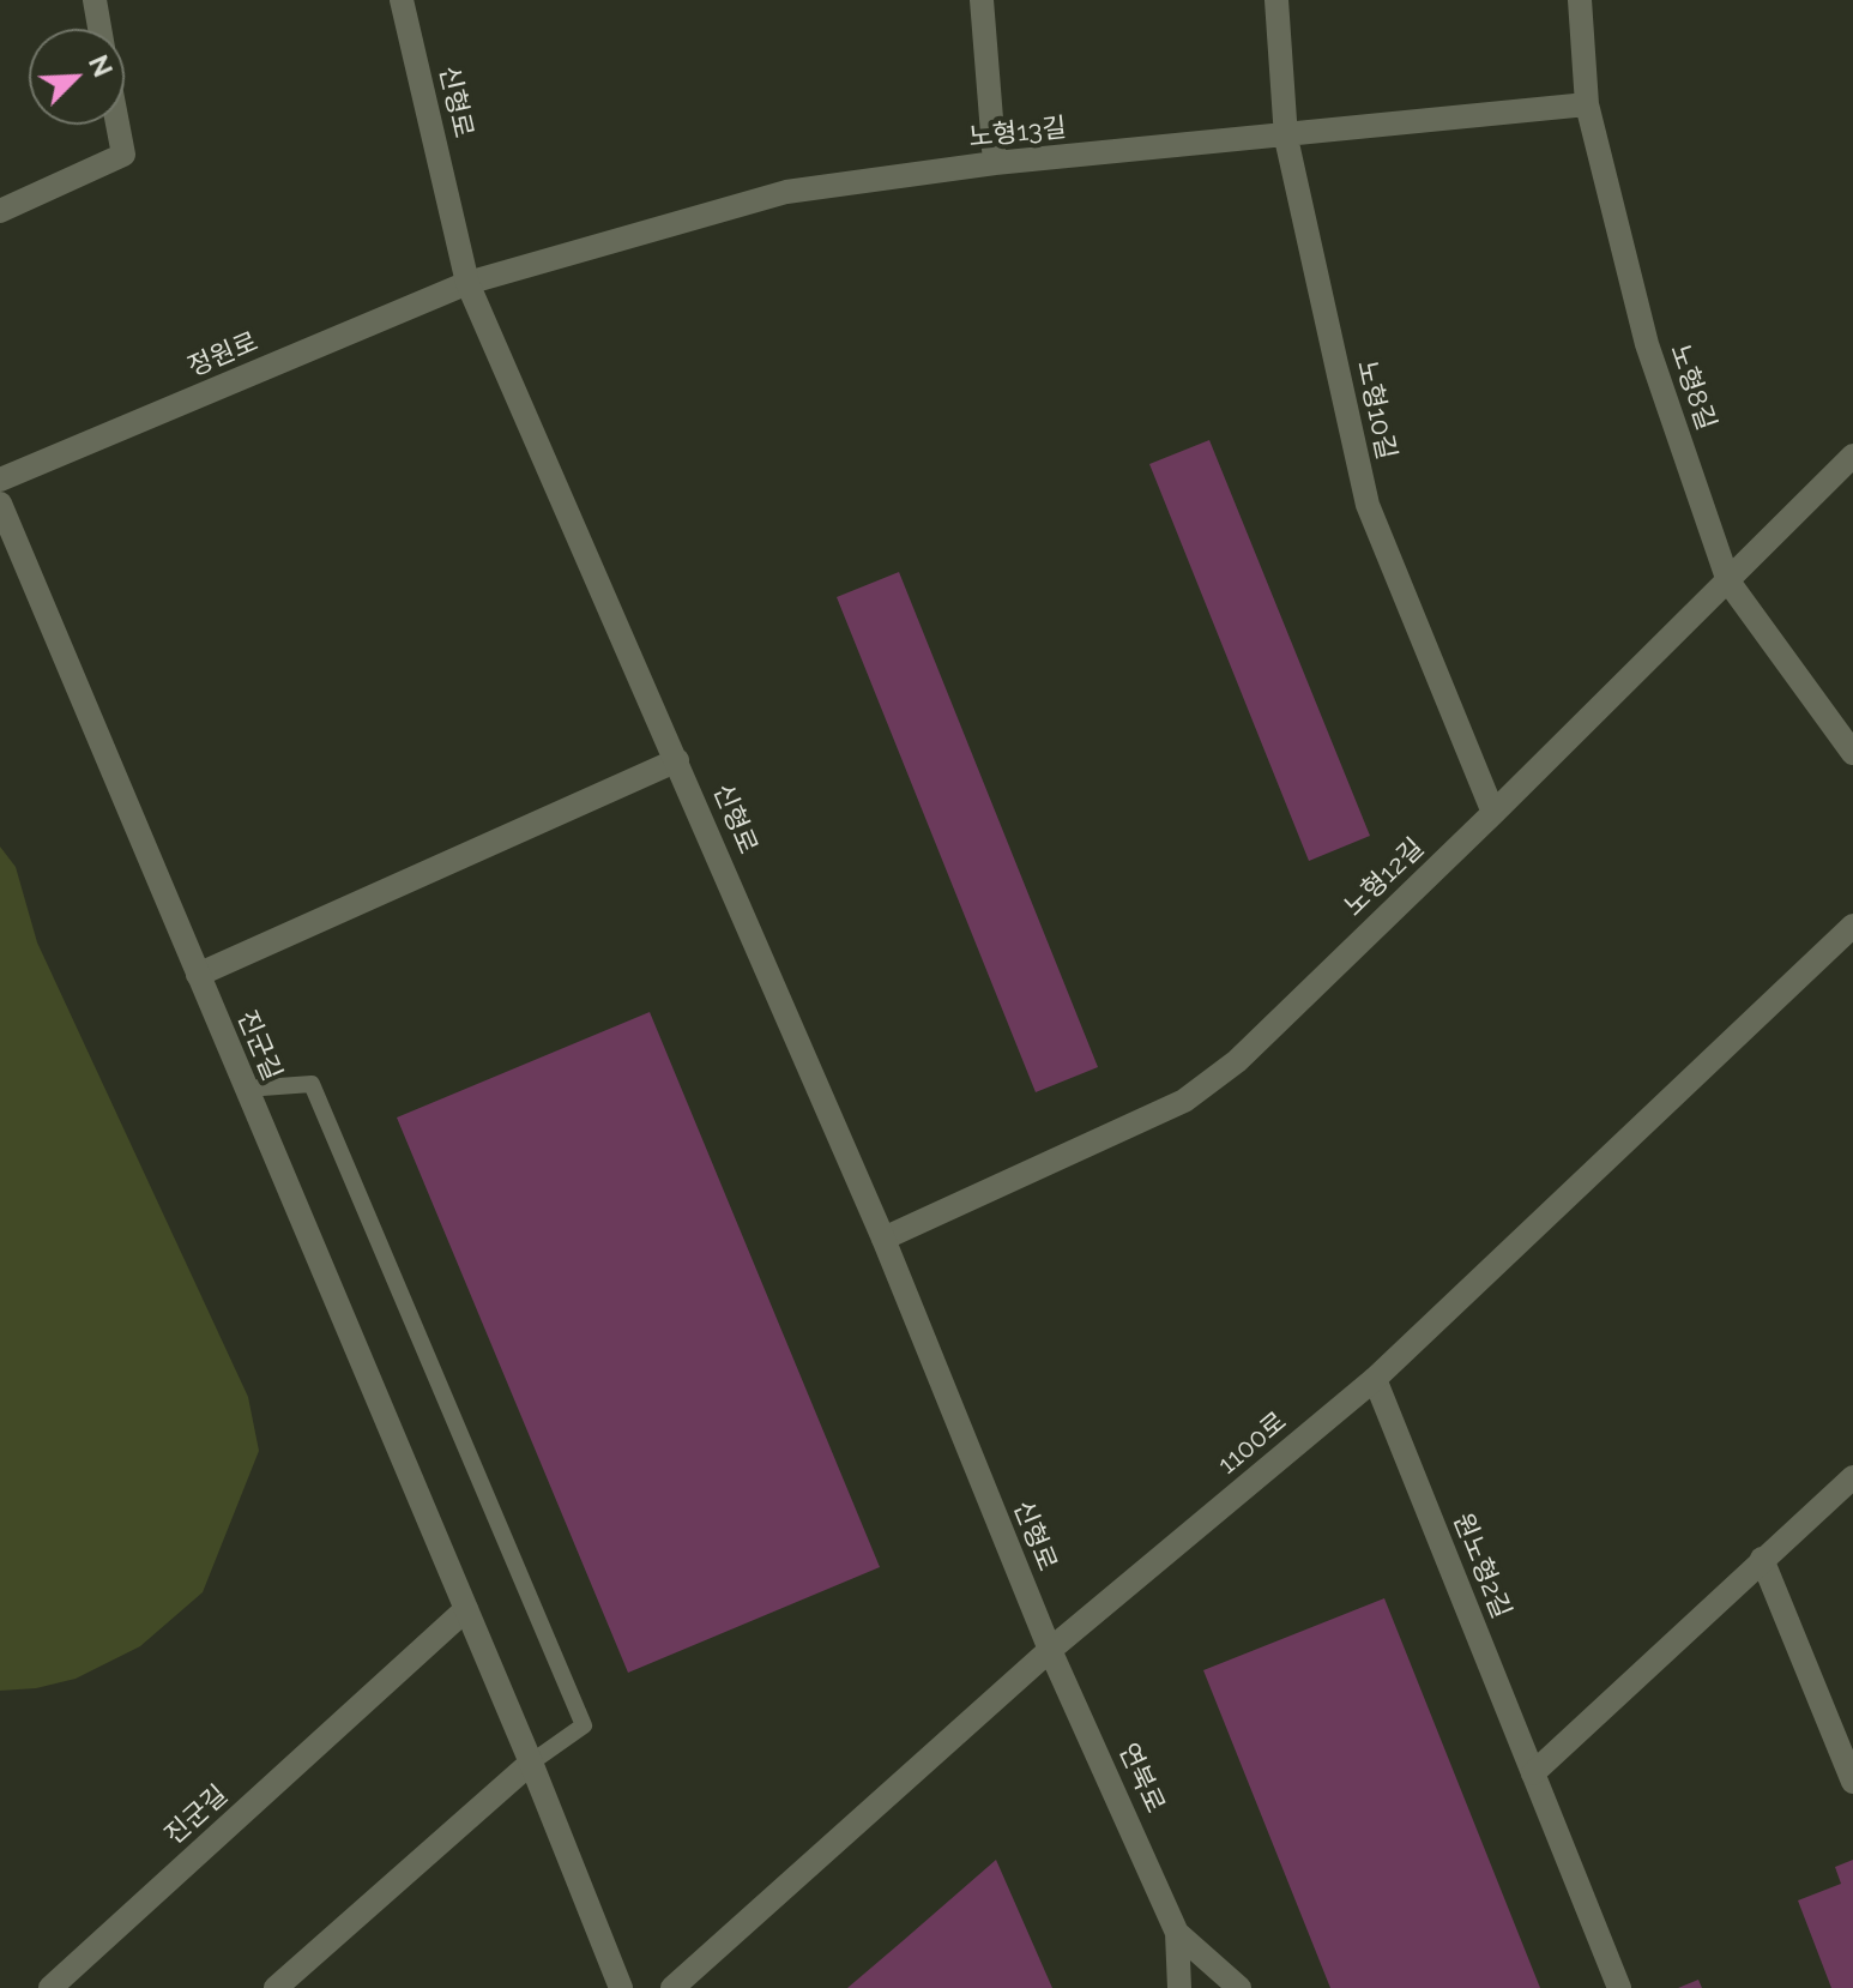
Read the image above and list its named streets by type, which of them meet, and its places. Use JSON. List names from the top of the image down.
{
  "streets": {
    "street": [
      "신형로",
      "노형13길",
      "정원로",
      "노형8길",
      "노형10길",
      "노형12길",
      "진군길",
      "1100로",
      "원노형2길",
      "연북로"
    ]
  },
  "crossings": [
    ["신형로", "노형13길"],
    ["신형로", "정원로"],
    ["신형로", "노형12길"],
    ["신형로", "1100로"],
    ["신형로", "연북로"],
    ["노형13길", "정원로"],
    ["노형13길", "노형8길"],
    ["노형13길", "노형10길"],
    ["노형8길", "노형12길"],
    ["노형10길", "노형12길"],
    ["1100로", "원노형2길"],
    ["1100로", "연북로"]
  ],
  "north": "top right"
}
